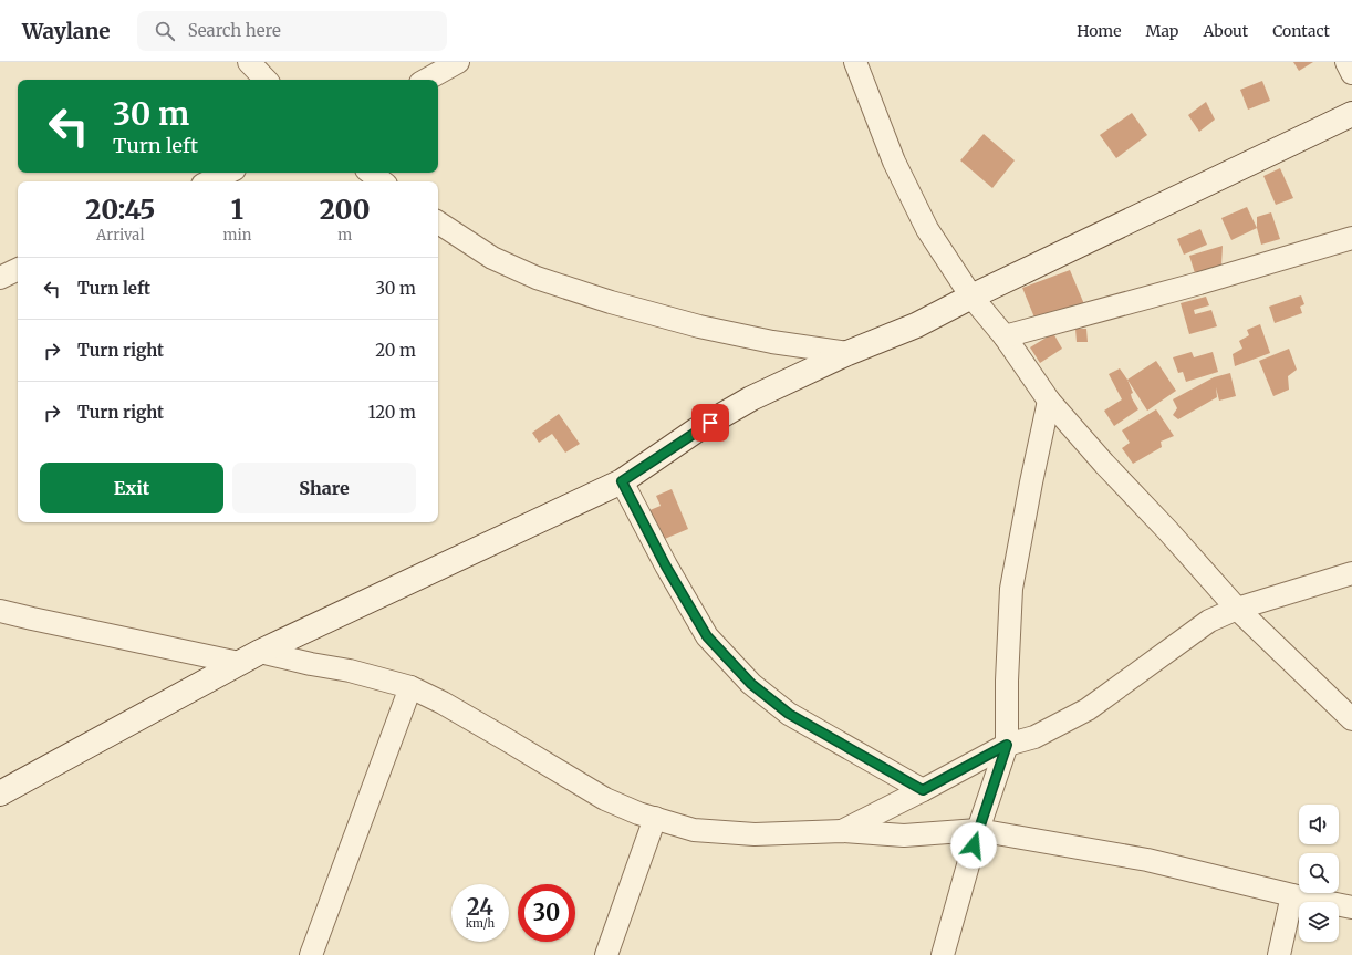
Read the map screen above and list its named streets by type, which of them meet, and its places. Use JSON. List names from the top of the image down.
{
  "page": {
    "header": "Waylane",
    "search": "Search here",
    "nav": [
      "Home",
      "Map",
      "About",
      "Contact"
    ],
    "turn": ["30 m", "Turn left"],
    "eta": [
      "20:45",
      "Arrival",
      "1",
      "min",
      "200",
      "m"
    ],
    "list": [
      {
        "name": "Turn left",
        "value": "30 m"
      },
      {
        "name": "Turn right",
        "value": "20 m"
      },
      {
        "name": "Turn right",
        "value": "120 m"
      }
    ],
    "buttons": ["Exit", "Share"],
    "speed": "24 km/h",
    "limit": "30"
  }
}
